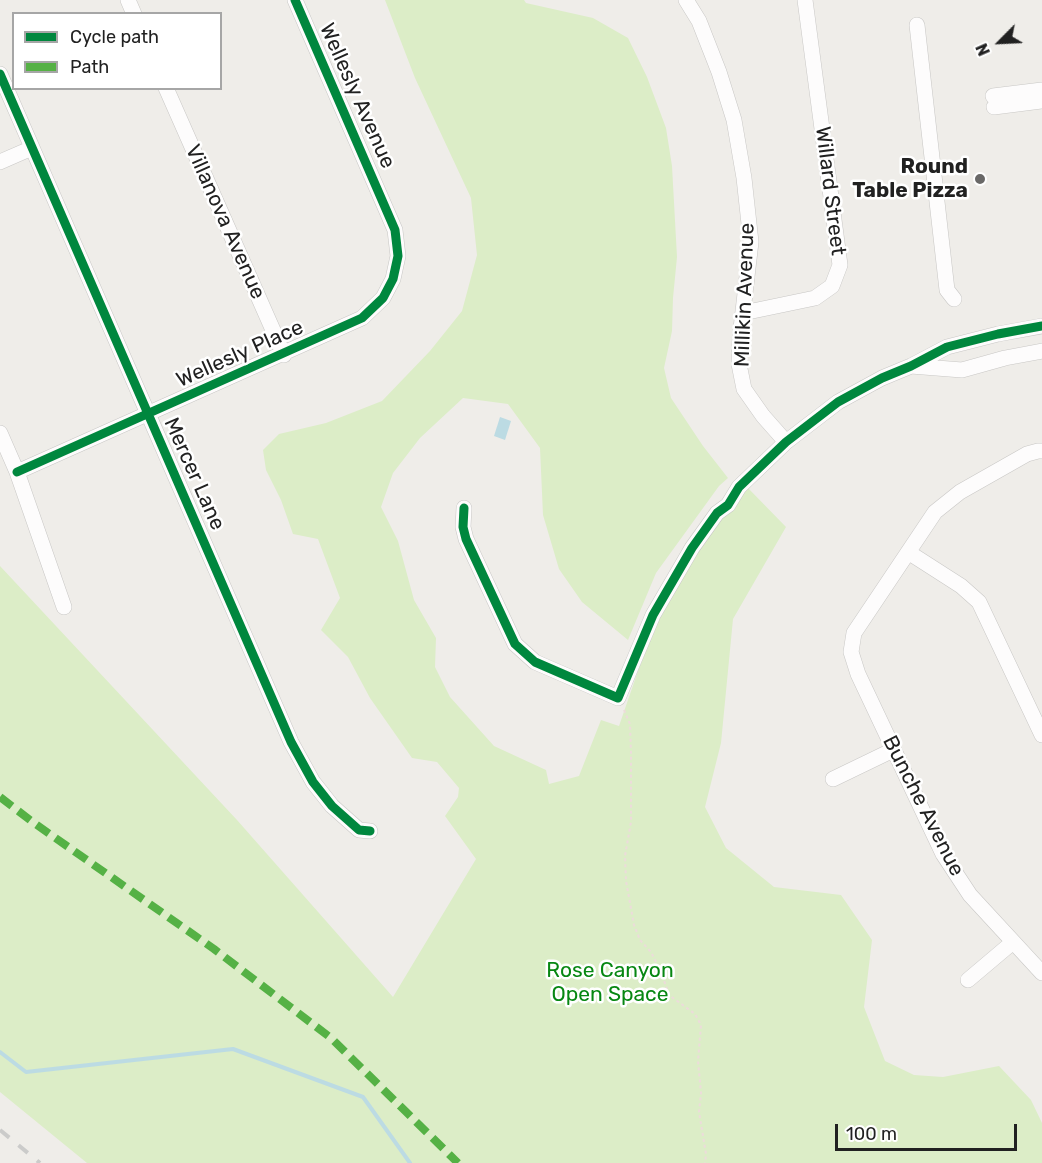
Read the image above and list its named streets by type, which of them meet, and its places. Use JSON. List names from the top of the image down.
{
  "streets": {
    "street": [
      "Wellesly Avenue",
      "Willard Street",
      "Villanova Avenue",
      "Millikin Avenue",
      "Wellesly Place",
      "Mercer Lane",
      "Bunche Avenue"
    ]
  },
  "crossings": [
    ["Wellesly Avenue", "Wellesly Place"],
    ["Willard Street", "Millikin Avenue"],
    ["Villanova Avenue", "Wellesly Place"],
    ["Wellesly Place", "Mercer Lane"]
  ],
  "parks": ["Rose Canyon Open Space"],
  "places": ["Round Table Pizza"],
  "legend": ["Cycle path", "Path"],
  "scale_bar": "100 m",
  "north": "bottom left"
}
